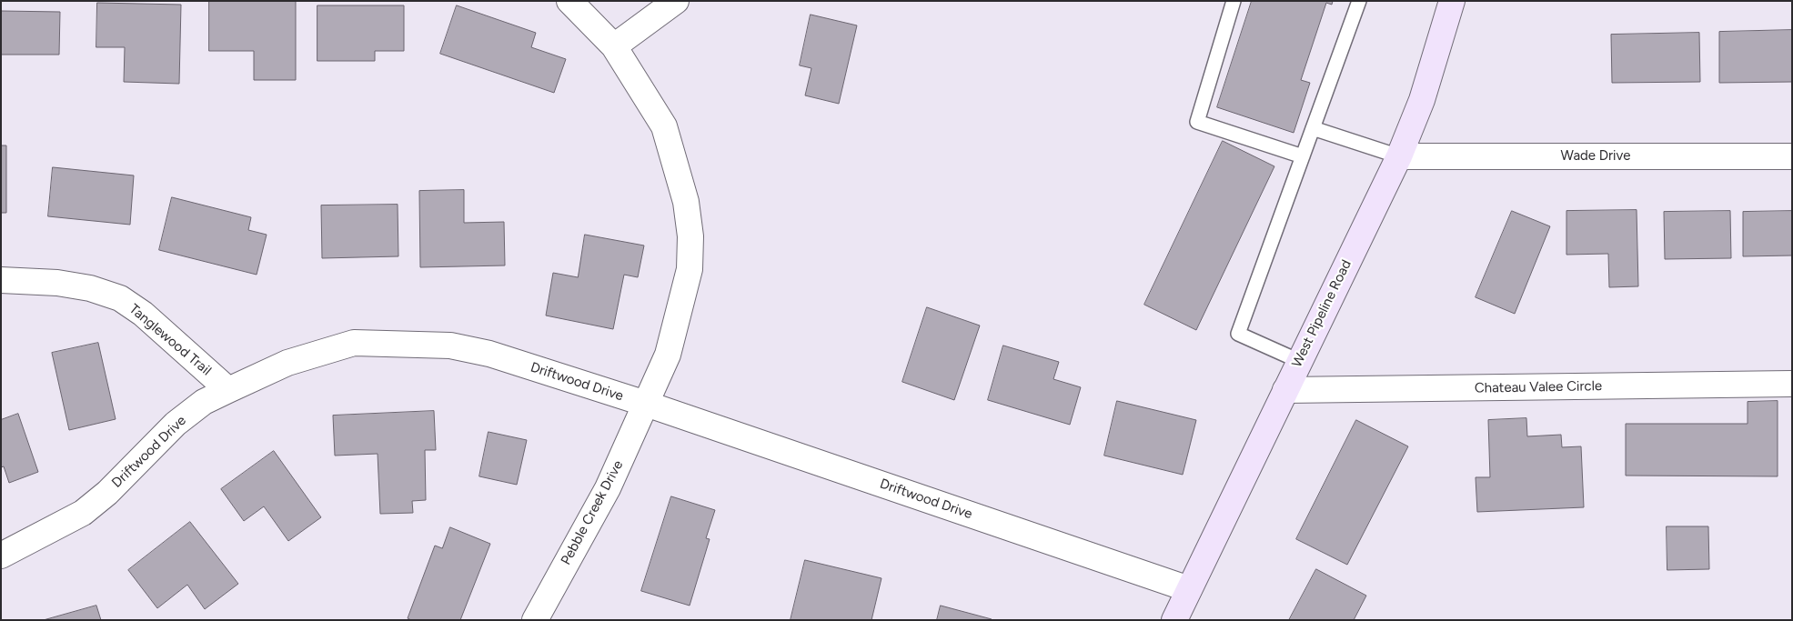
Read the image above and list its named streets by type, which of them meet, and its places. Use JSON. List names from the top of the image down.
{
  "streets": {
    "main road": ["West Pipeline Road"],
    "street": [
      "Wade Drive",
      "Tanglewood Trail",
      "Driftwood Drive",
      "Chateau Valee Circle",
      "Pebble Creek Drive"
    ]
  },
  "crossings": [
    ["Wade Drive", "West Pipeline Road"],
    ["West Pipeline Road", "Driftwood Drive"],
    ["West Pipeline Road", "Chateau Valee Circle"],
    ["Tanglewood Trail", "Driftwood Drive"],
    ["Driftwood Drive", "Pebble Creek Drive"]
  ]
}
